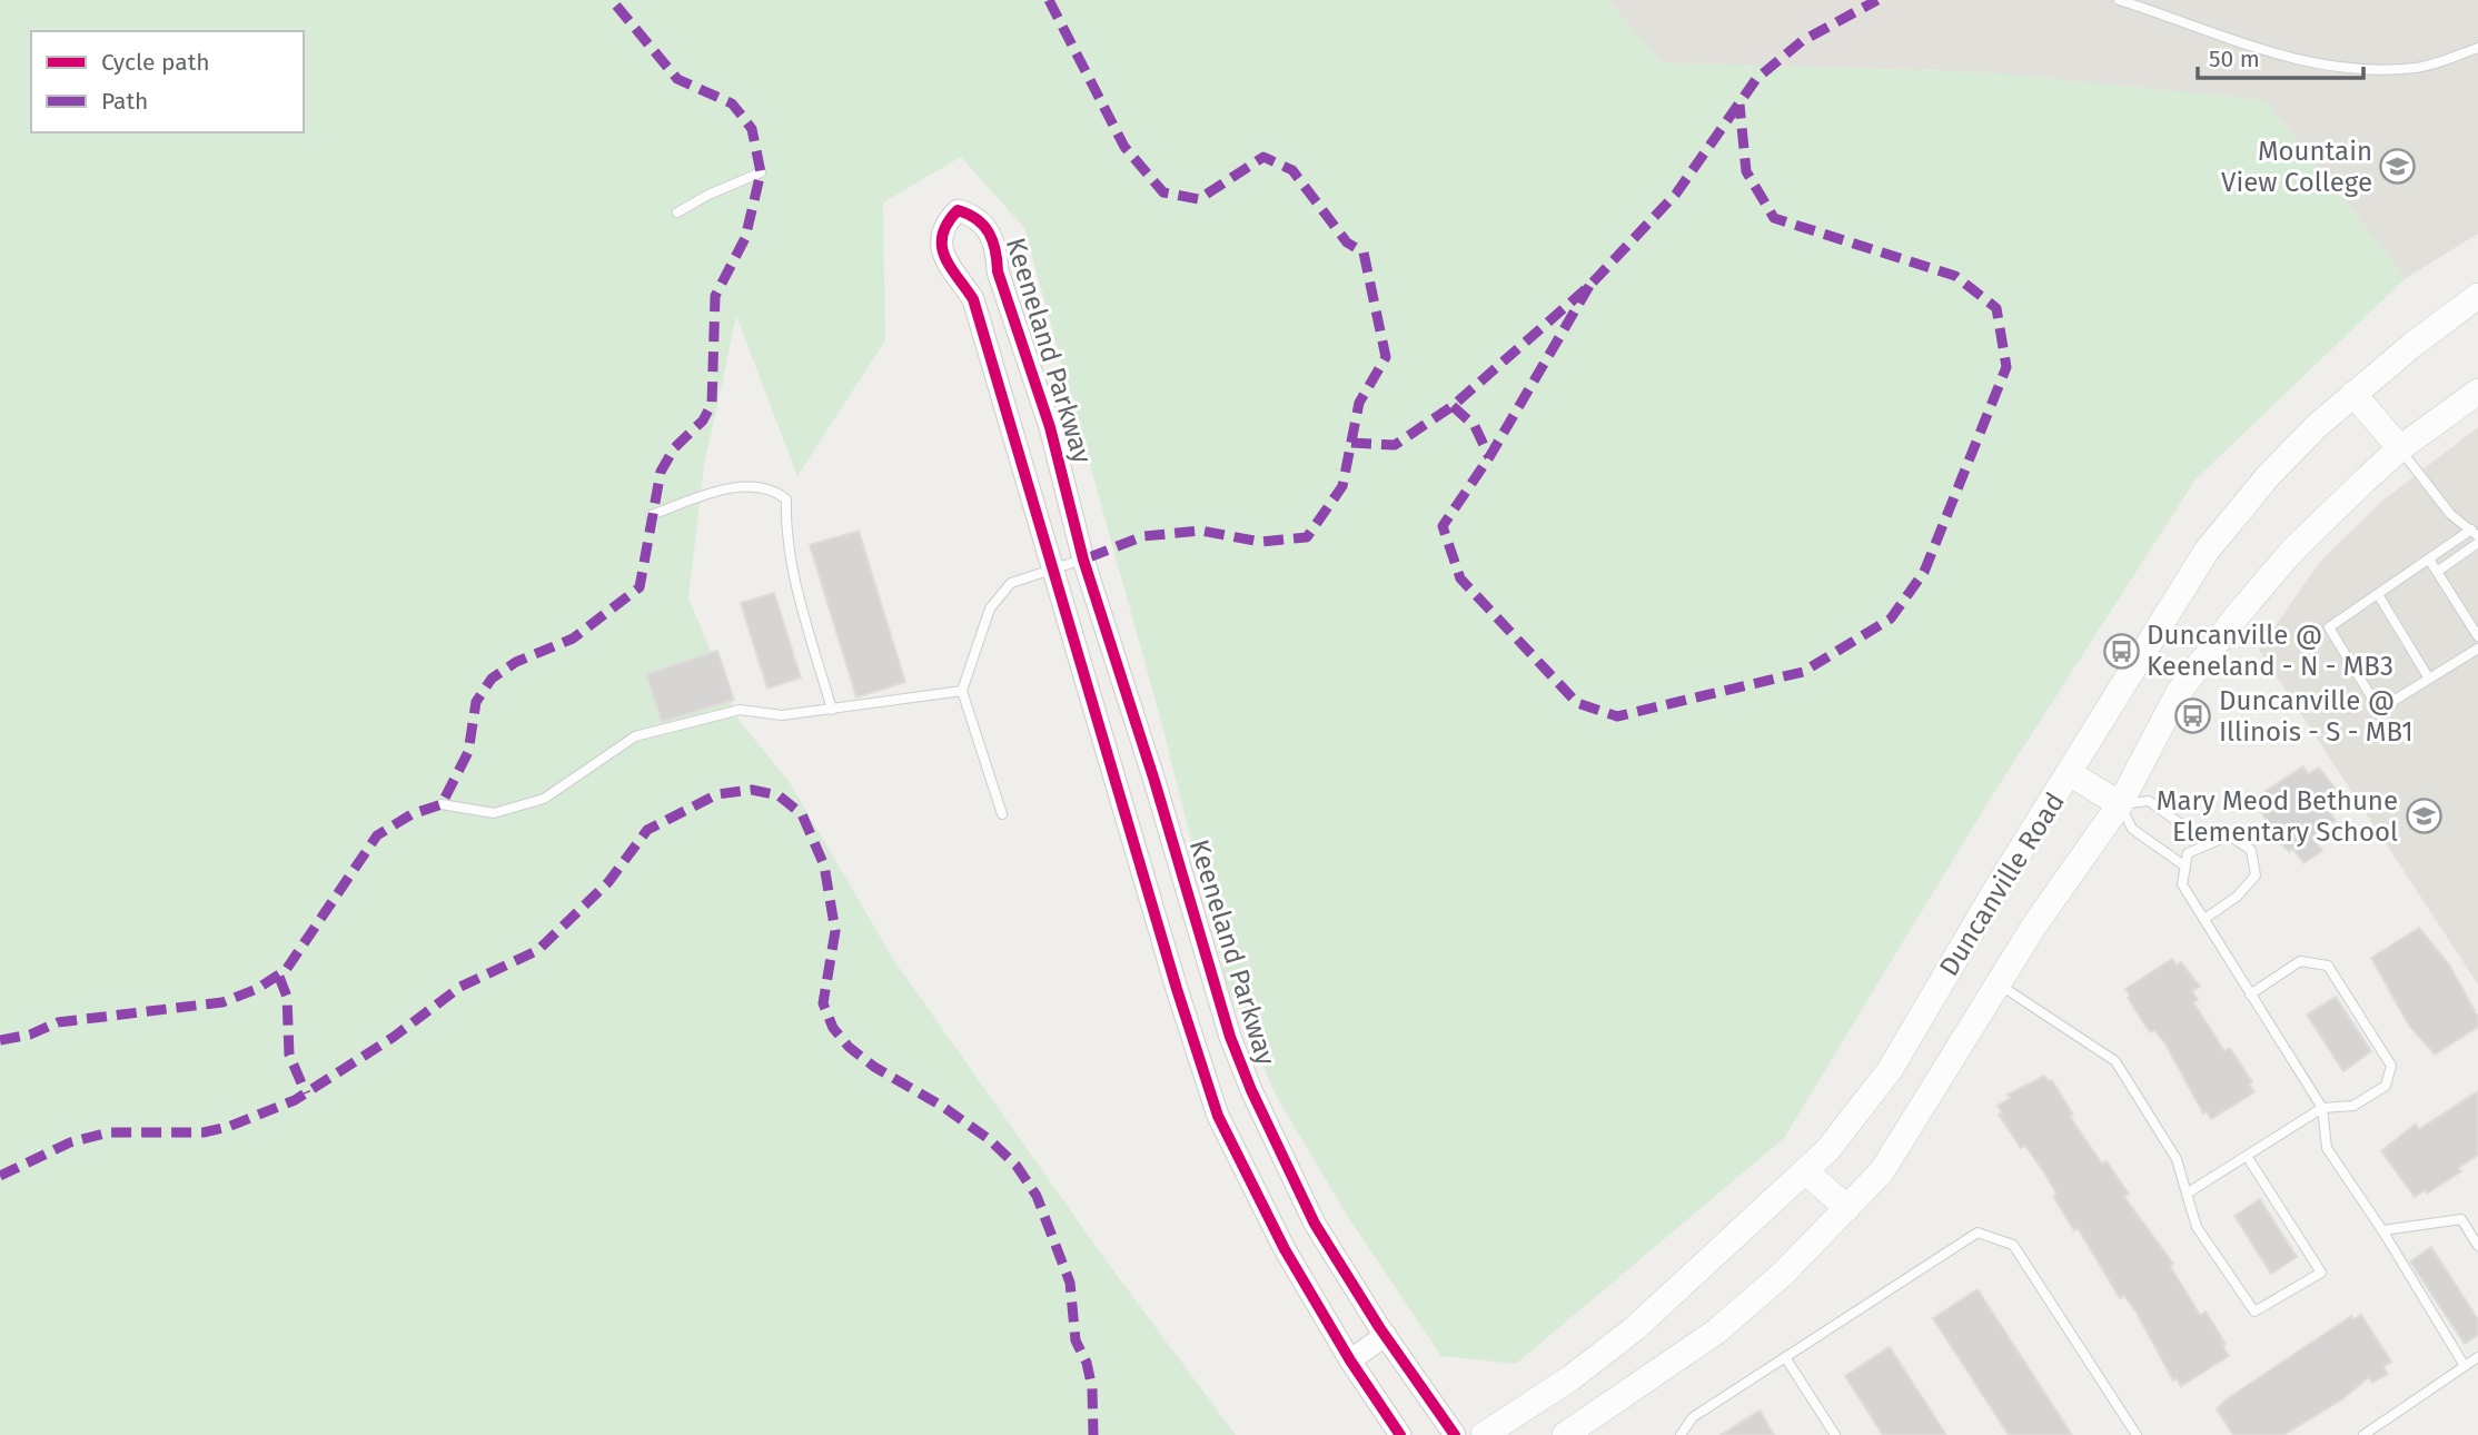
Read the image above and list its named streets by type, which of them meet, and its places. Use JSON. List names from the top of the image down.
{
  "streets": {
    "main road": ["Duncanville Road"],
    "street": ["Keeneland Parkway"]
  },
  "places": {
    "school or university": ["Mountain View College", "Mary Meod Bethune Elementary School"],
    "bus stop": ["Duncanville @ Keeneland - N - MB3", "Duncanville @ Illinois - S - MB1"]
  },
  "legend": ["Cycle path", "Path"],
  "scale_bar": "50 m"
}
